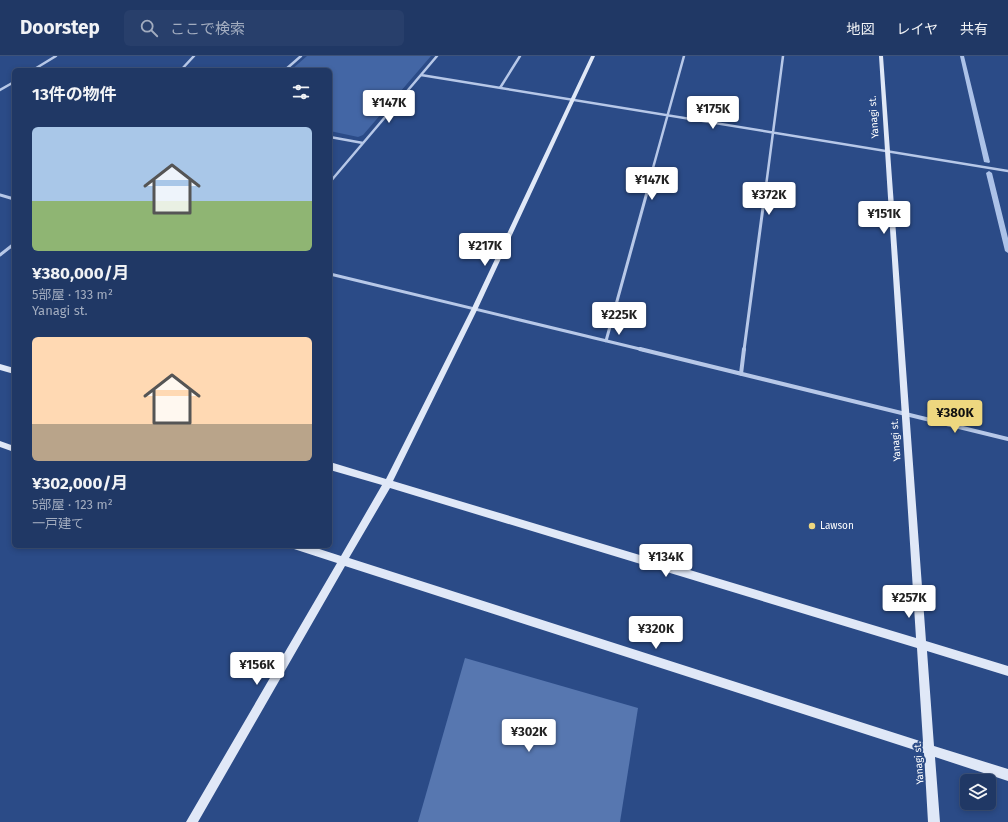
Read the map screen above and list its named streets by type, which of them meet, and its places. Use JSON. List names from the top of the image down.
{
  "streets": {
    "street": ["Yanagi st."]
  },
  "places": ["Lawson"],
  "page": {
    "header": "Doorstep",
    "search": "ここで検索",
    "nav": ["地図", "レイヤ", "共有"],
    "heading": "13件の物件",
    "price": [
      "¥147K",
      "¥175K",
      "¥147K",
      "¥372K",
      "¥151K",
      "¥217K",
      "¥225K",
      "¥380K",
      "¥134K",
      "¥257K",
      "¥320K",
      "¥156K",
      "¥302K"
    ],
    "list": [
      {
        "name": "¥380,000/月",
        "note": "5部屋 · 133 m² · Yanagi st."
      },
      {
        "name": "¥302,000/月",
        "note": "5部屋 · 123 m² · 一戸建て"
      }
    ]
  }
}
